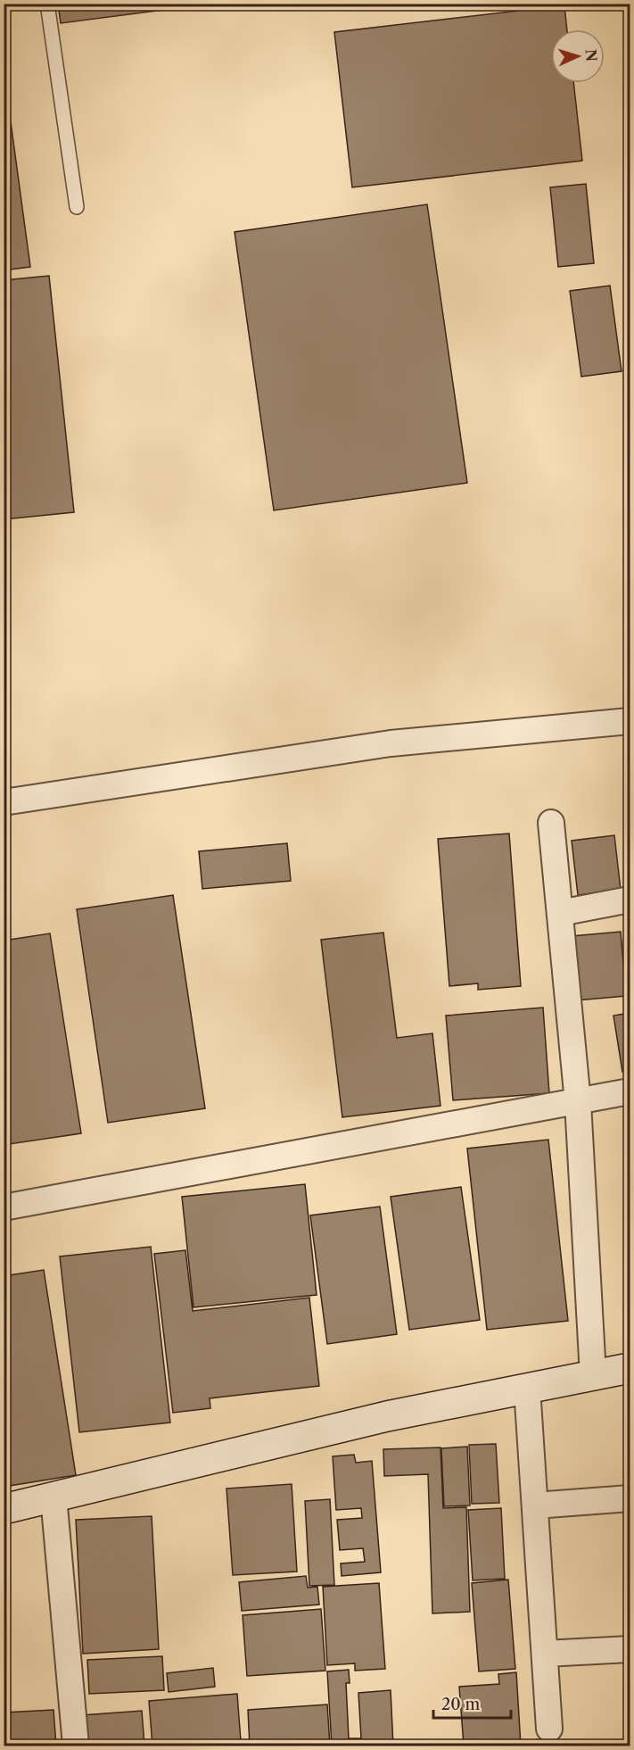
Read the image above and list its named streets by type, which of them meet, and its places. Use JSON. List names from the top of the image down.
{
  "scale_bar": "20 m",
  "north": "right"
}
